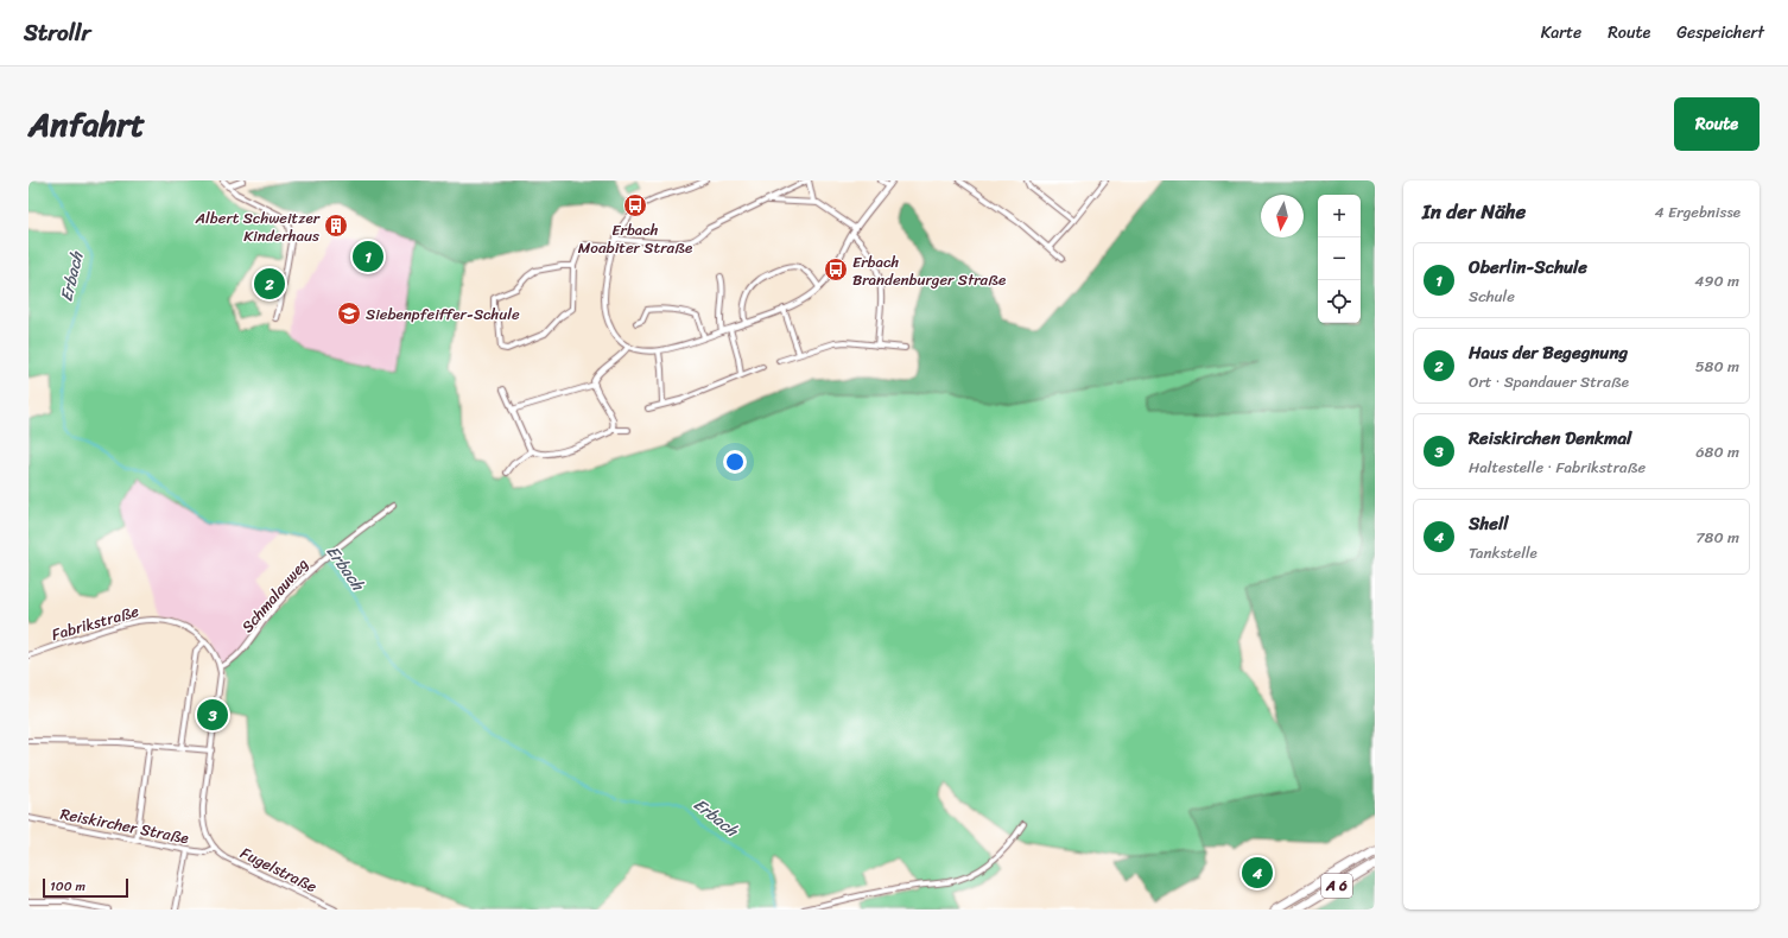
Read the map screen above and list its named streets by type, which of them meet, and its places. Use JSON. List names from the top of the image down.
{
  "streets": {
    "highway": ["A 6"],
    "street": [
      "Schmalauweg",
      "Fabrikstraße",
      "Reiskircher Straße",
      "Fugelstraße"
    ]
  },
  "crossings": [
    ["Schmalauweg", "Fabrikstraße"],
    ["Fabrikstraße", "Reiskircher Straße"],
    ["Fabrikstraße", "Fugelstraße"],
    ["Reiskircher Straße", "Fugelstraße"]
  ],
  "water": ["Erbach"],
  "places": {
    "bus stop": ["Erbach Moabiter Straße", "Erbach Brandenburger Straße"],
    "building": ["Albert Schweitzer Kinderhaus"],
    "school or university": ["Siebenpfeiffer-Schule"]
  },
  "scale_bar": "100 m",
  "north": "bottom",
  "page": {
    "header": "Strollr",
    "nav": ["Karte", "Route", "Gespeichert"],
    "title": "Anfahrt",
    "buttons": "Route",
    "heading": ["In der Nähe", "4 Ergebnisse"],
    "map_buttons": ["+", "−"],
    "pins": [
      "1",
      "2",
      "3",
      "4"
    ],
    "list": [
      {
        "mark": "1",
        "name": "Oberlin-Schule",
        "note": "Schule",
        "value": "490 m"
      },
      {
        "mark": "2",
        "name": "Haus der Begegnung",
        "note": "Ort · Spandauer Straße",
        "value": "580 m"
      },
      {
        "mark": "3",
        "name": "Reiskirchen Denkmal",
        "note": "Haltestelle · Fabrikstraße",
        "value": "680 m"
      },
      {
        "mark": "4",
        "name": "Shell",
        "note": "Tankstelle",
        "value": "780 m"
      }
    ],
    "scale": "100 m"
  }
}
